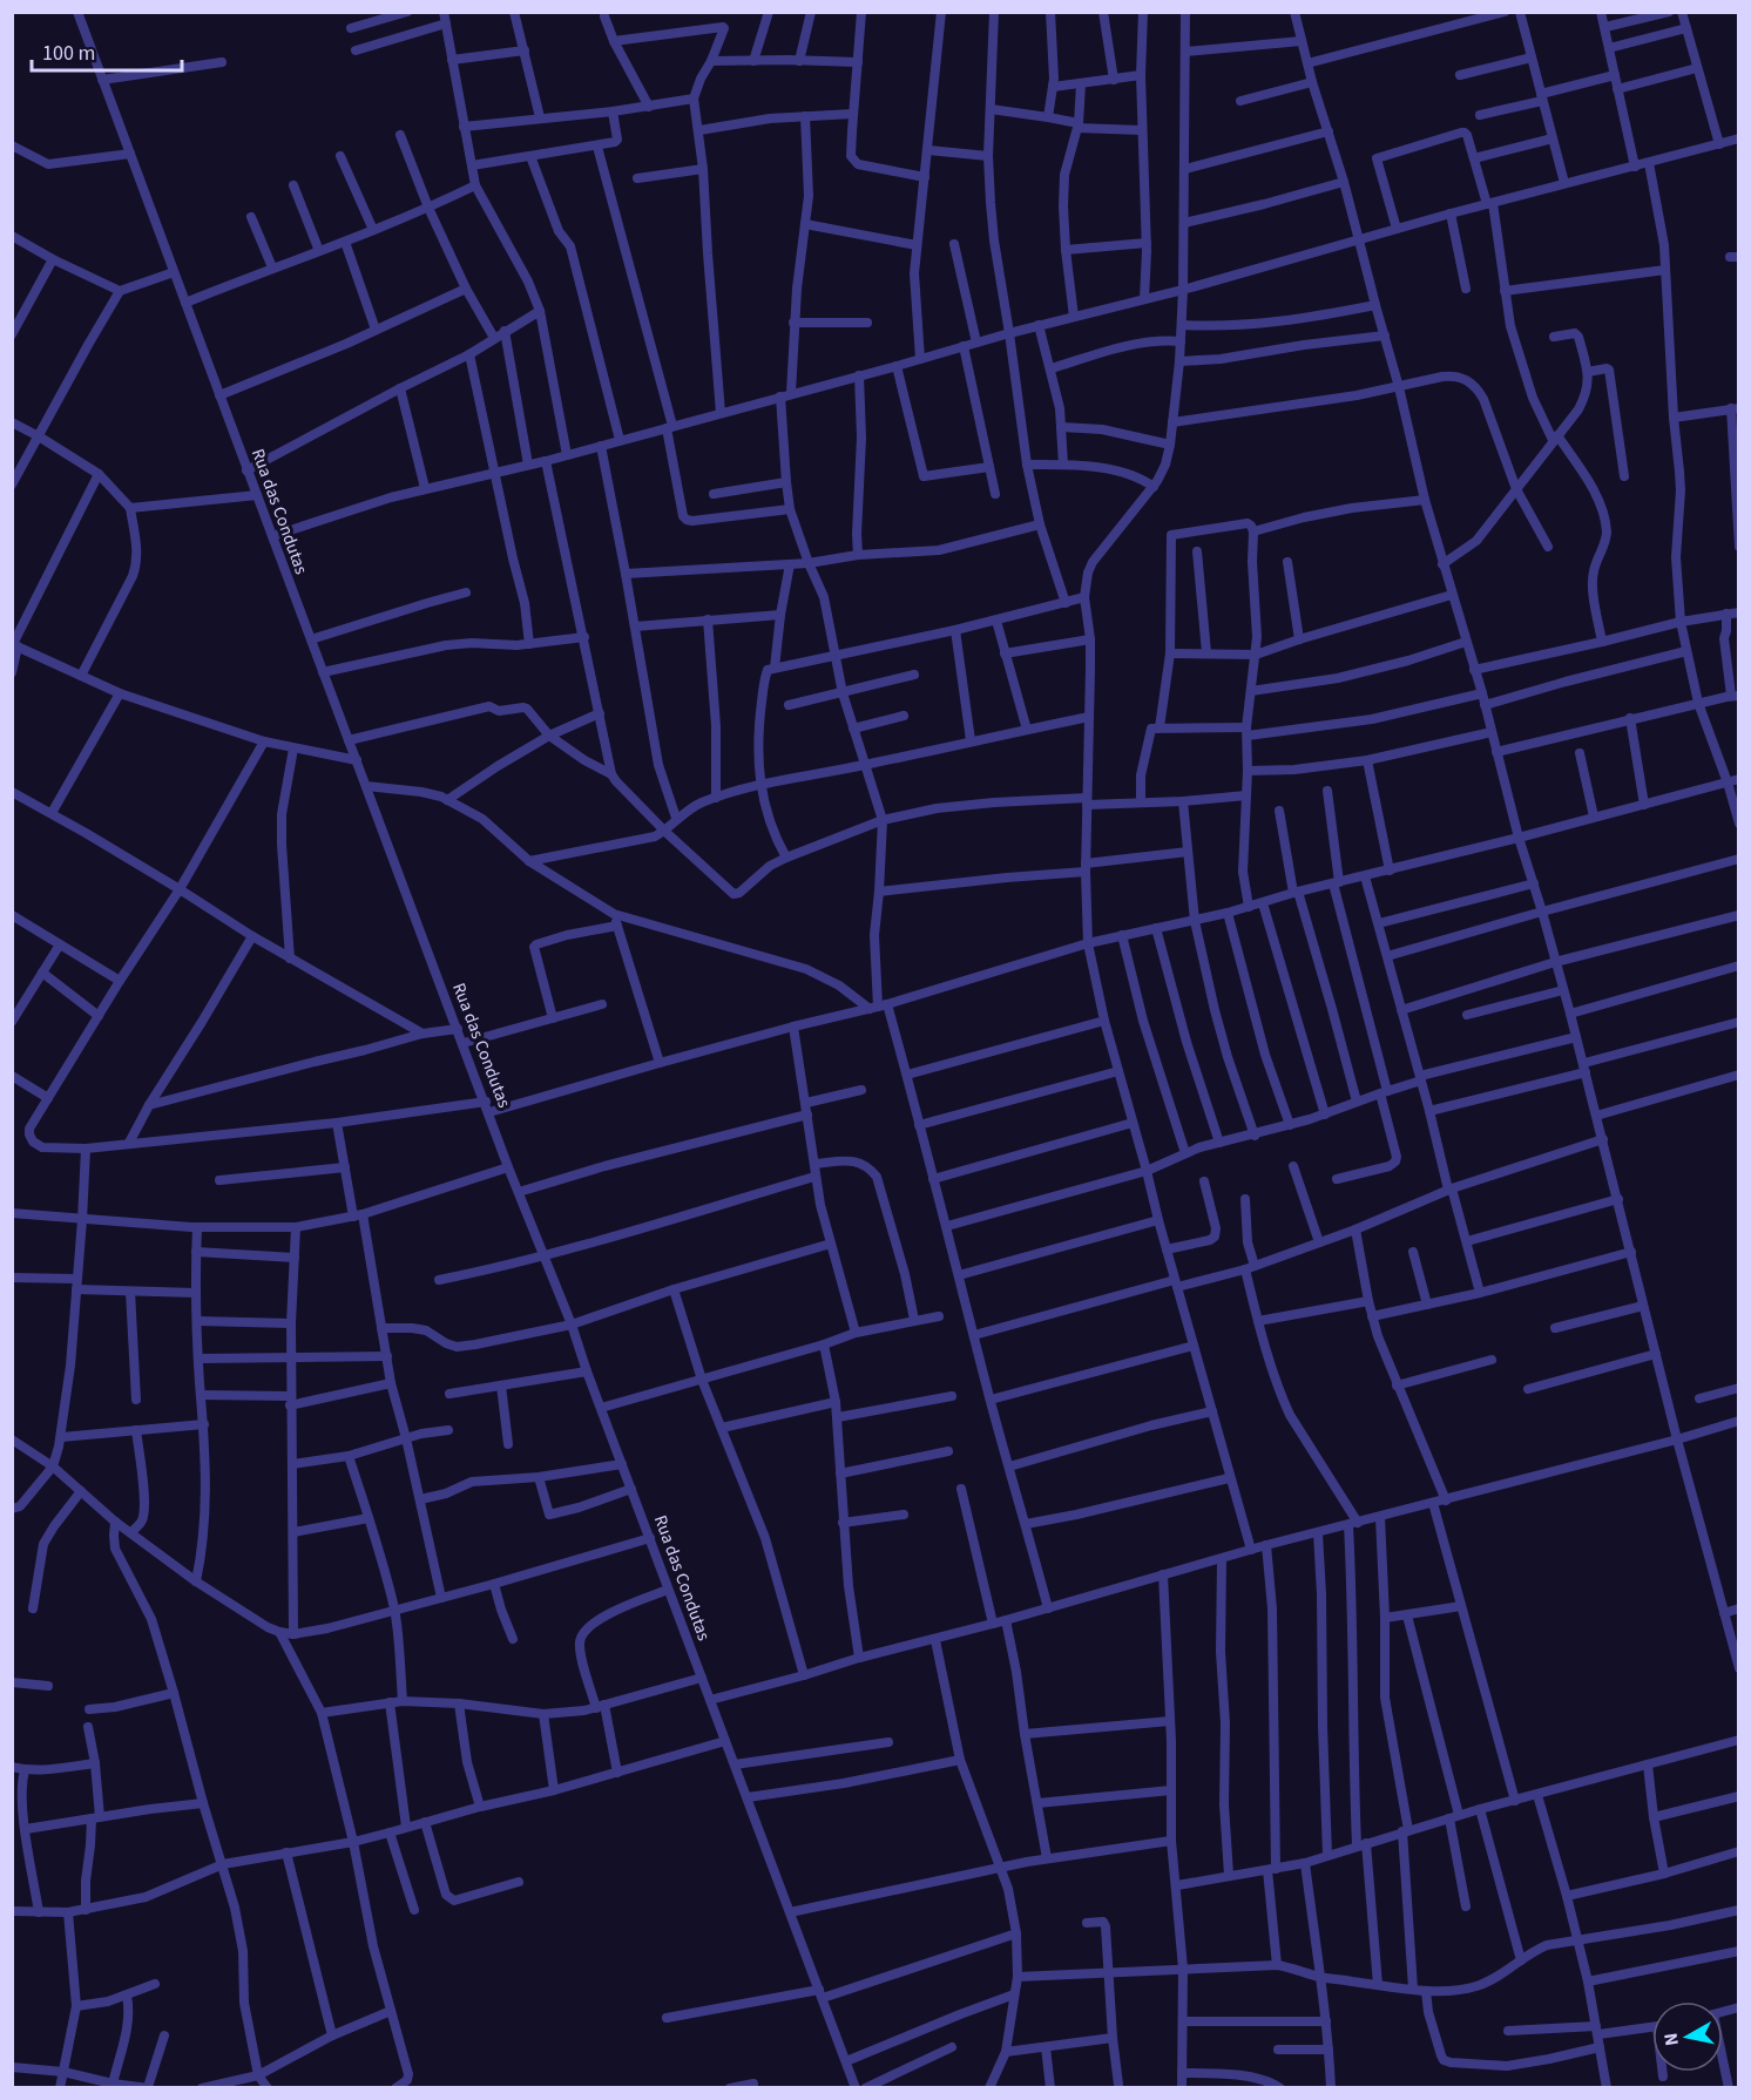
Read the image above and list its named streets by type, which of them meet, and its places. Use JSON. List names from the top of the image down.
{
  "streets": {
    "street": ["Rua das Condutas"]
  },
  "scale_bar": "100 m",
  "north": "left"
}
